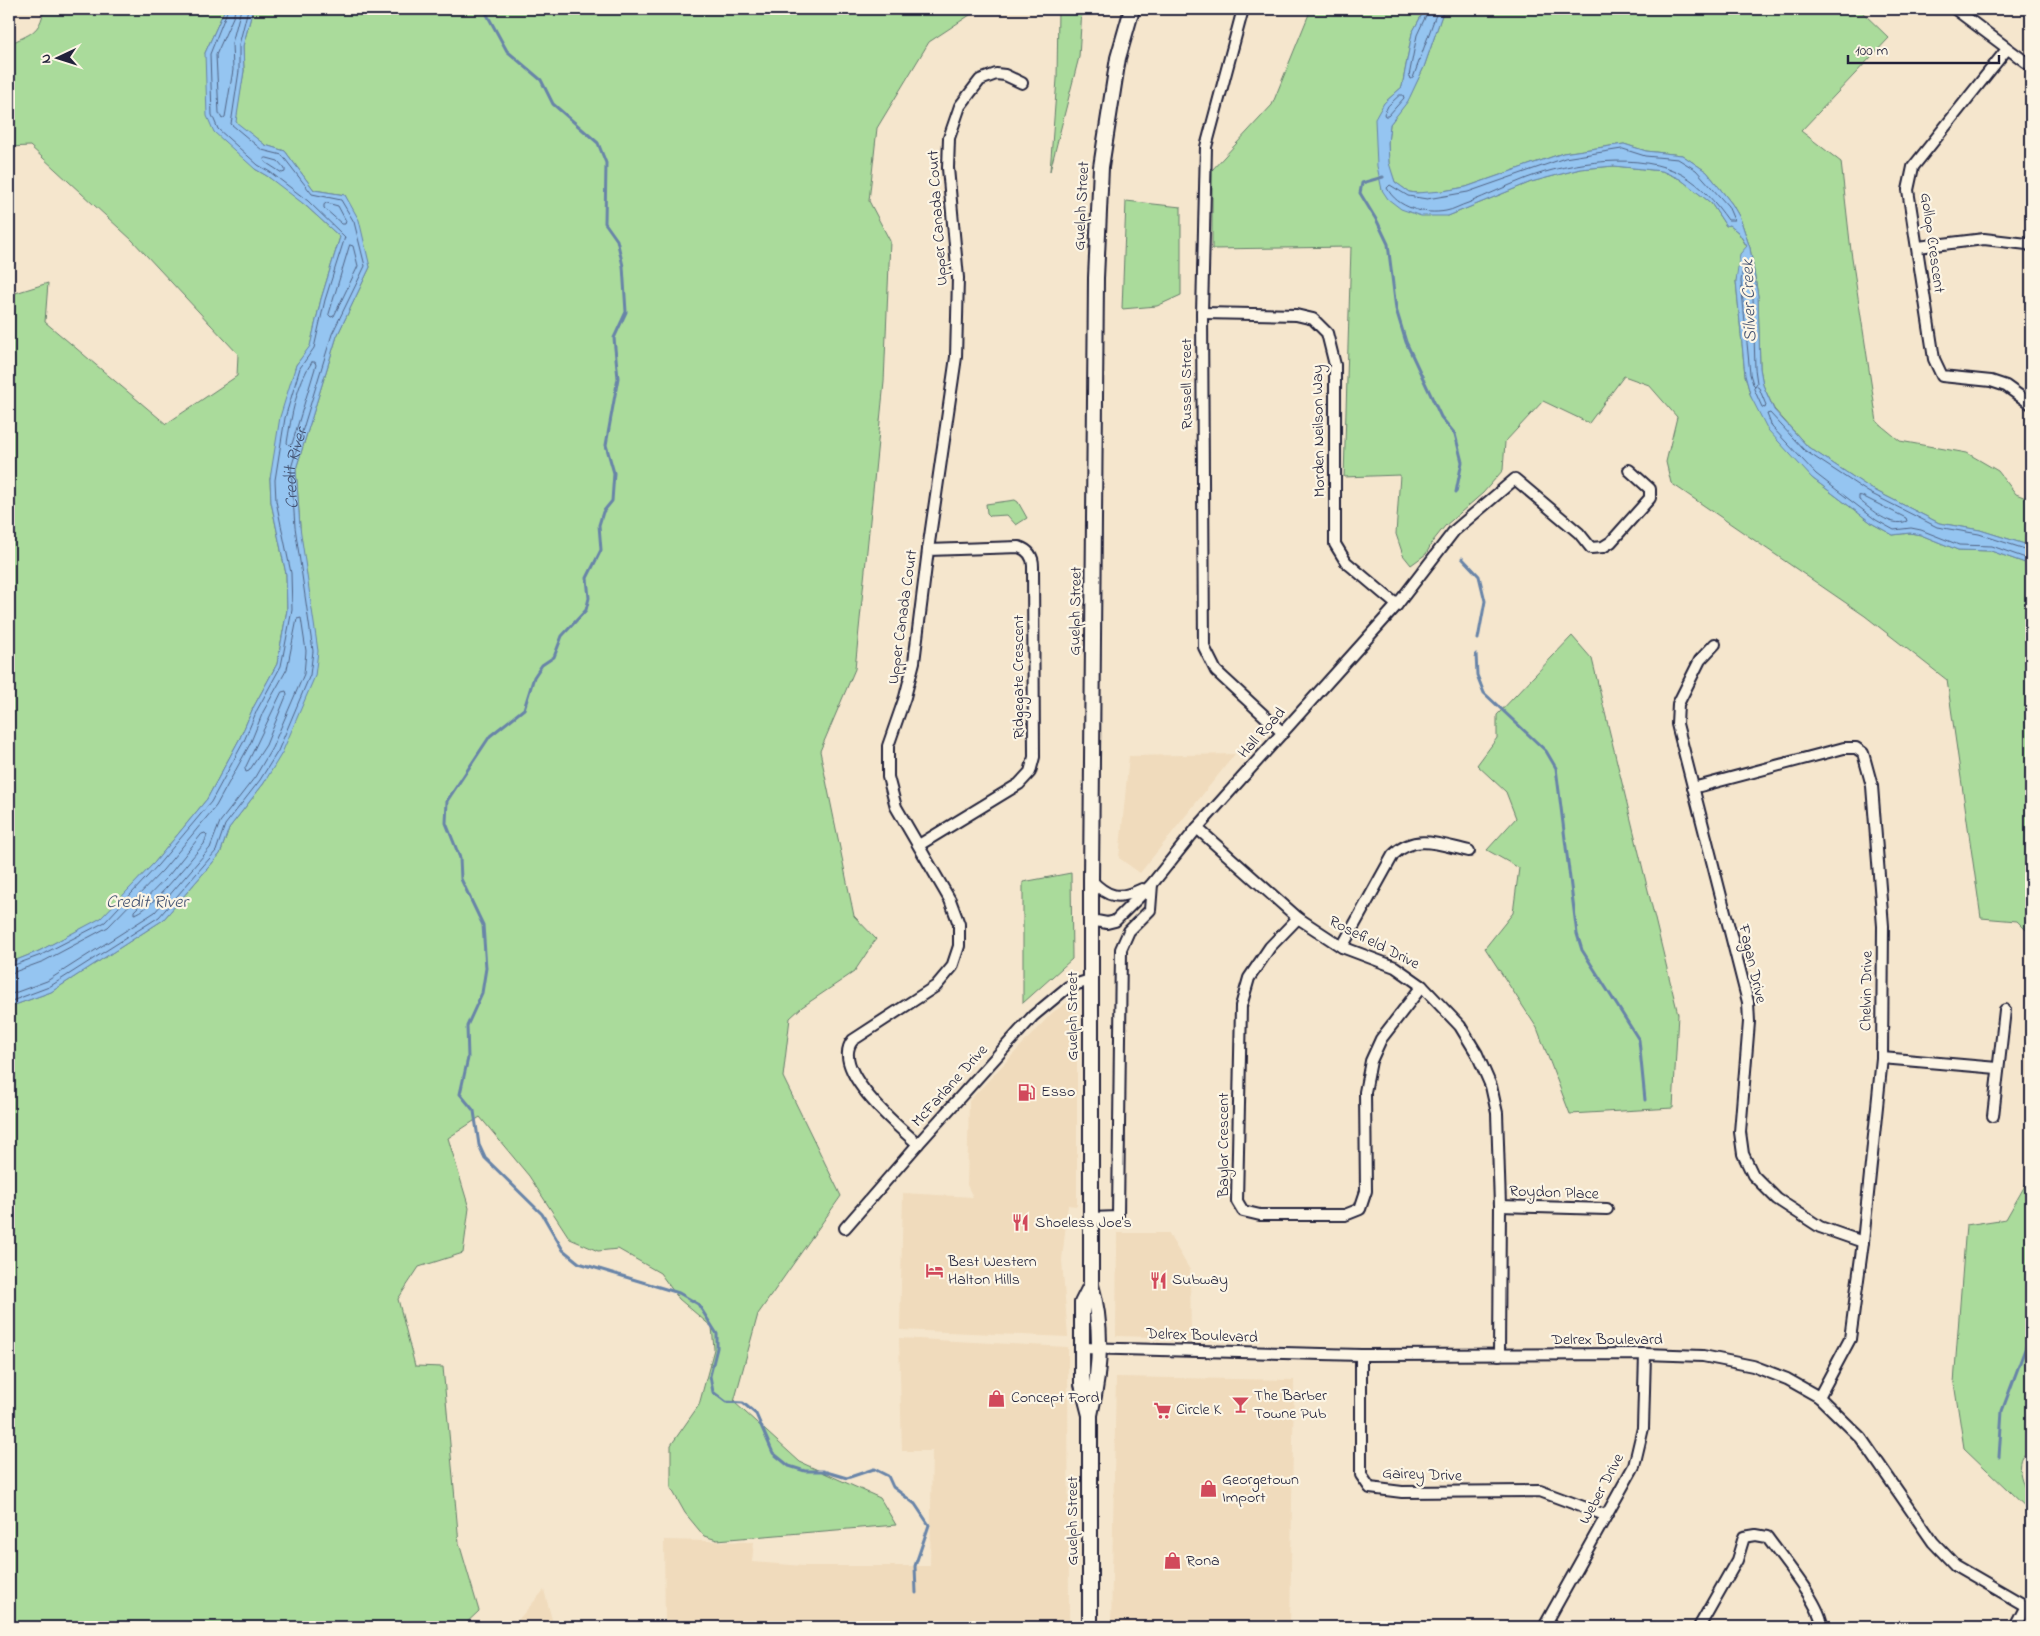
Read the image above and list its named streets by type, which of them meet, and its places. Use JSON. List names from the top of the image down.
{
  "streets": {
    "main road": ["Guelph Street"],
    "street": [
      "Upper Canada Court",
      "Gollop Crescent",
      "Russell Street",
      "Morden Neilson Way",
      "Ridgegate Crescent",
      "Hall Road",
      "Rosefield Drive",
      "Fagan Drive",
      "Chelvin Drive",
      "McFarlane Drive",
      "Baylor Crescent",
      "Roydon Place",
      "Delrex Boulevard",
      "Gairey Drive",
      "Weber Drive"
    ]
  },
  "crossings": [
    ["Guelph Street", "Hall Road"],
    ["Guelph Street", "McFarlane Drive"],
    ["Guelph Street", "Delrex Boulevard"],
    ["Upper Canada Court", "Ridgegate Crescent"],
    ["Upper Canada Court", "McFarlane Drive"],
    ["Russell Street", "Morden Neilson Way"],
    ["Russell Street", "Hall Road"],
    ["Morden Neilson Way", "Hall Road"],
    ["Hall Road", "Rosefield Drive"],
    ["Rosefield Drive", "Baylor Crescent"],
    ["Rosefield Drive", "Roydon Place"],
    ["Rosefield Drive", "Delrex Boulevard"],
    ["Fagan Drive", "Chelvin Drive"],
    ["Chelvin Drive", "Delrex Boulevard"],
    ["Delrex Boulevard", "Gairey Drive"],
    ["Delrex Boulevard", "Weber Drive"],
    ["Gairey Drive", "Weber Drive"]
  ],
  "water": ["Silver Creek", "Credit River"],
  "places": {
    "fuel station": ["Esso"],
    "restaurant": ["Shoeless Joe's", "Subway"],
    "hotel": ["Best Western Halton Hills"],
    "shop": ["Concept Ford", "Georgetown Import", "Rona"],
    "bar": ["The Barber Towne Pub"],
    "supermarket": ["Circle K"]
  },
  "scale_bar": "100 m",
  "north": "left"
}
